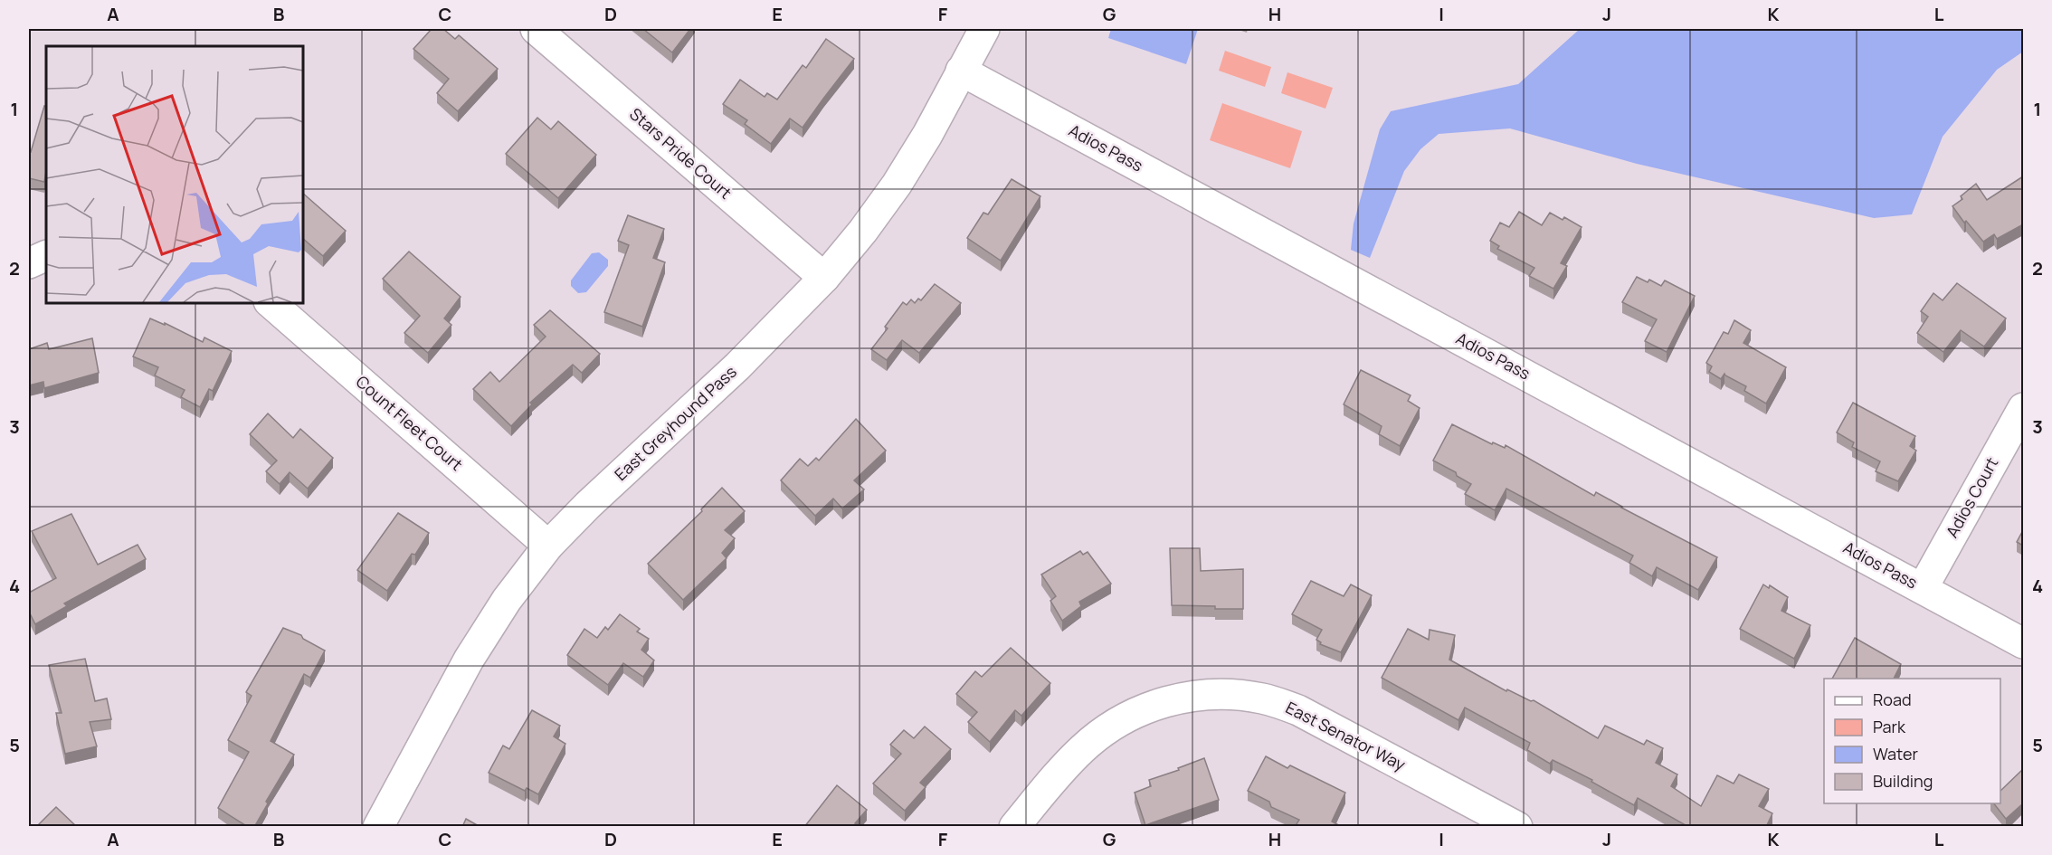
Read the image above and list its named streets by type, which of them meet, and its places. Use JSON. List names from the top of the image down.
{
  "streets": {
    "street": [
      "Adios Pass",
      "Stars Pride Court",
      "Count Fleet Court",
      "East Greyhound Pass",
      "Adios Court",
      "East Senator Way"
    ]
  },
  "crossings": [
    ["Adios Pass", "East Greyhound Pass"],
    ["Adios Pass", "Adios Court"],
    ["Stars Pride Court", "East Greyhound Pass"],
    ["Count Fleet Court", "East Greyhound Pass"]
  ],
  "legend": [
    "Road",
    "Park",
    "Water",
    "Building"
  ],
  "grid": {
    "columns": [
      "A",
      "B",
      "C",
      "D",
      "E",
      "F",
      "G",
      "H",
      "I",
      "J",
      "K",
      "L"
    ],
    "rows": [
      "1",
      "2",
      "3",
      "4",
      "5"
    ]
  }
}
